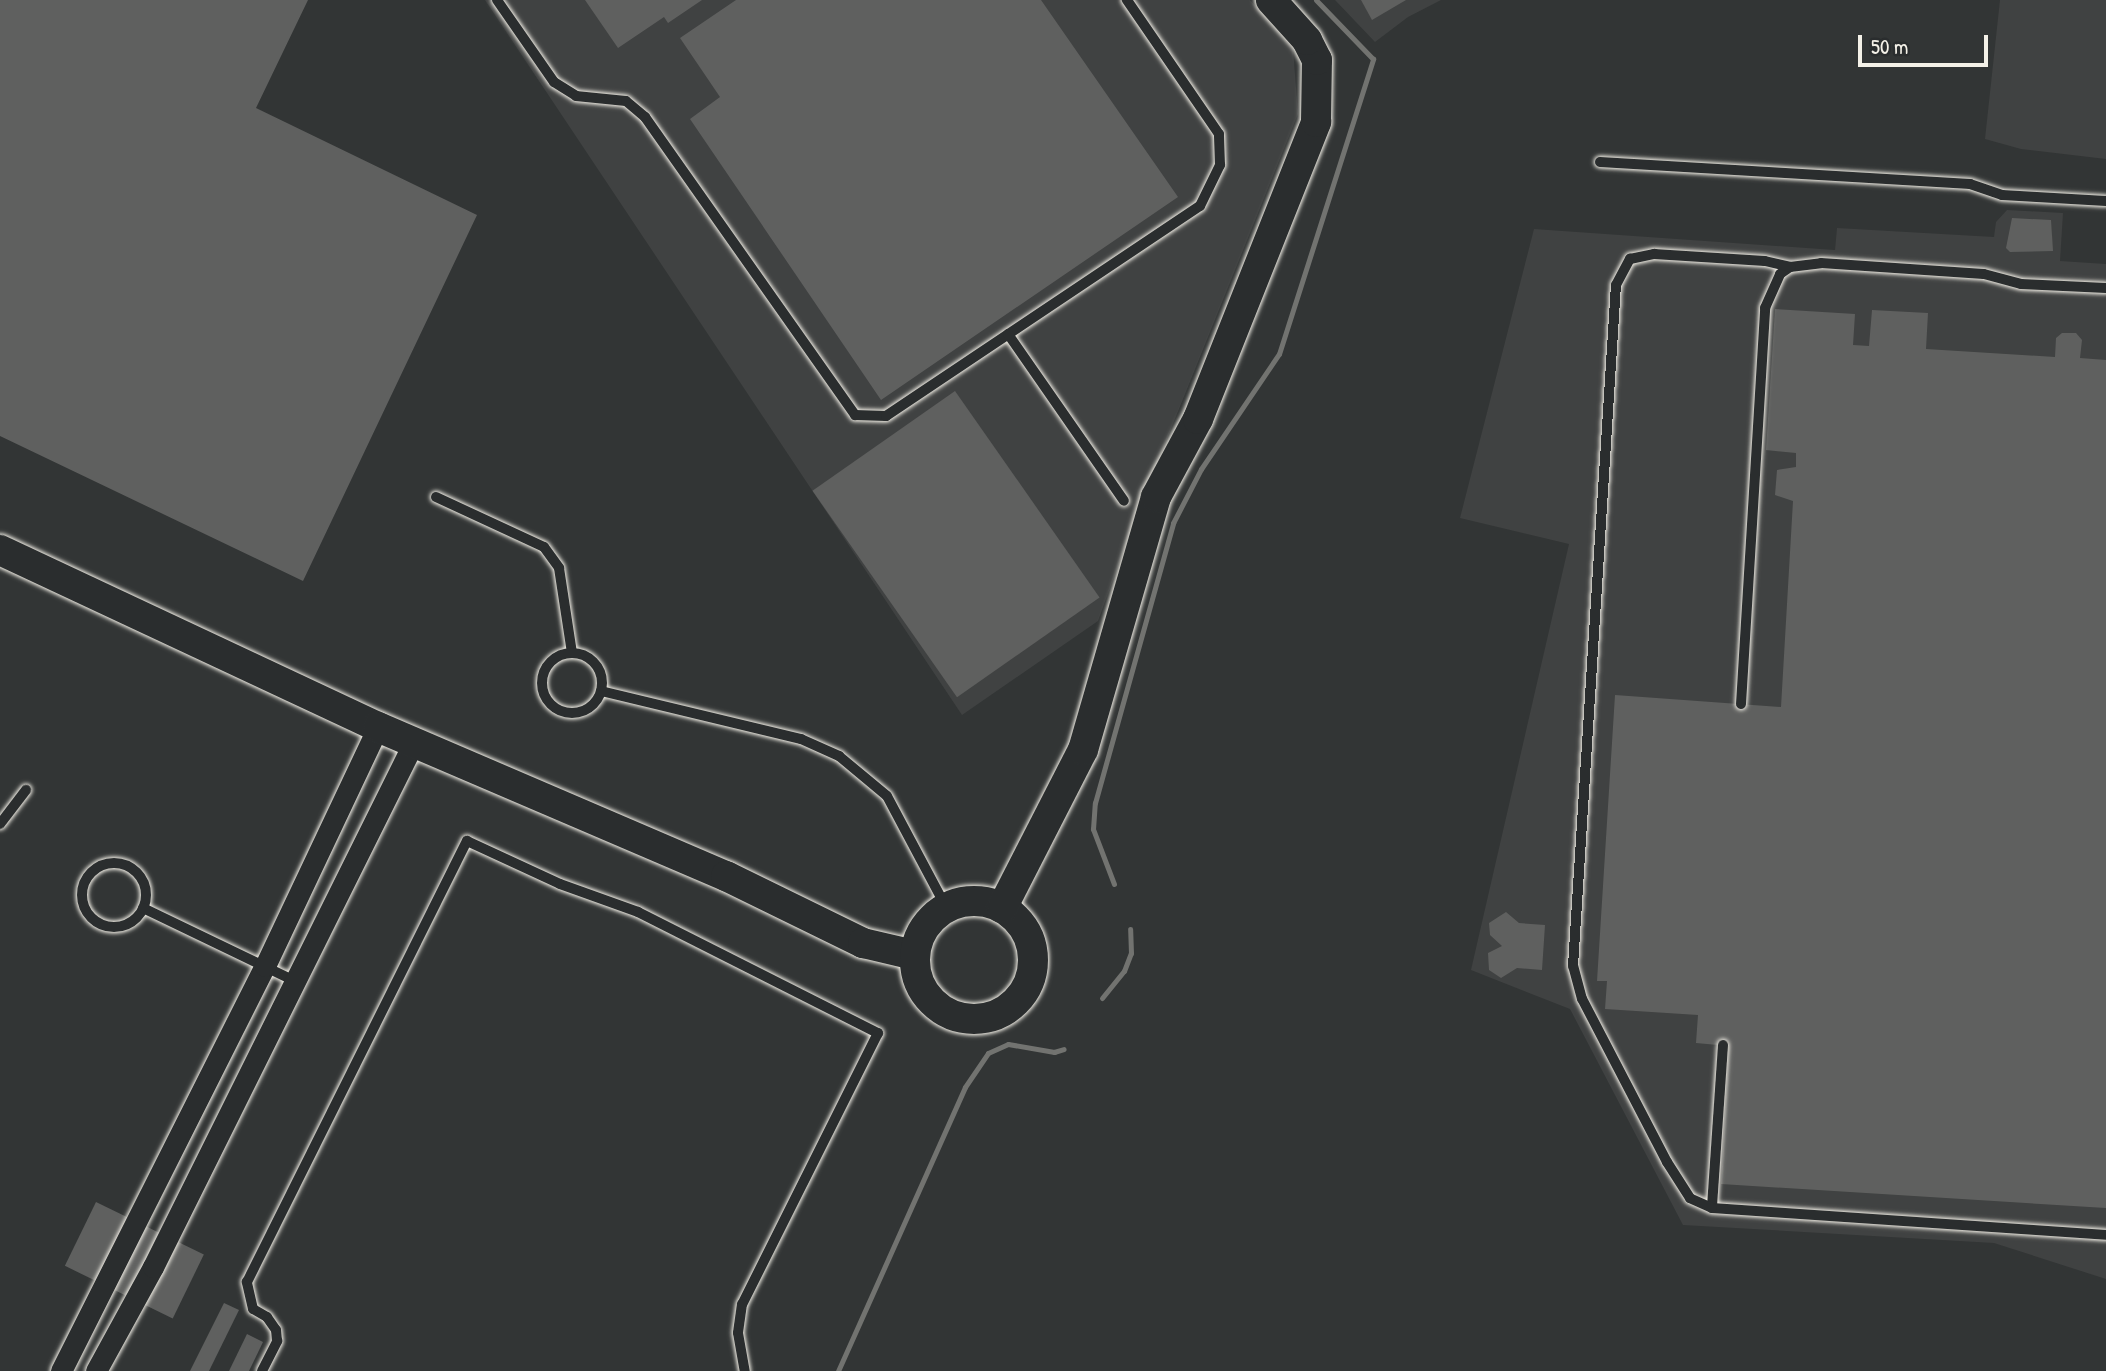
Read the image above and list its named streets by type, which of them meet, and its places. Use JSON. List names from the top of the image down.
{
  "scale_bar": "50 m"
}
